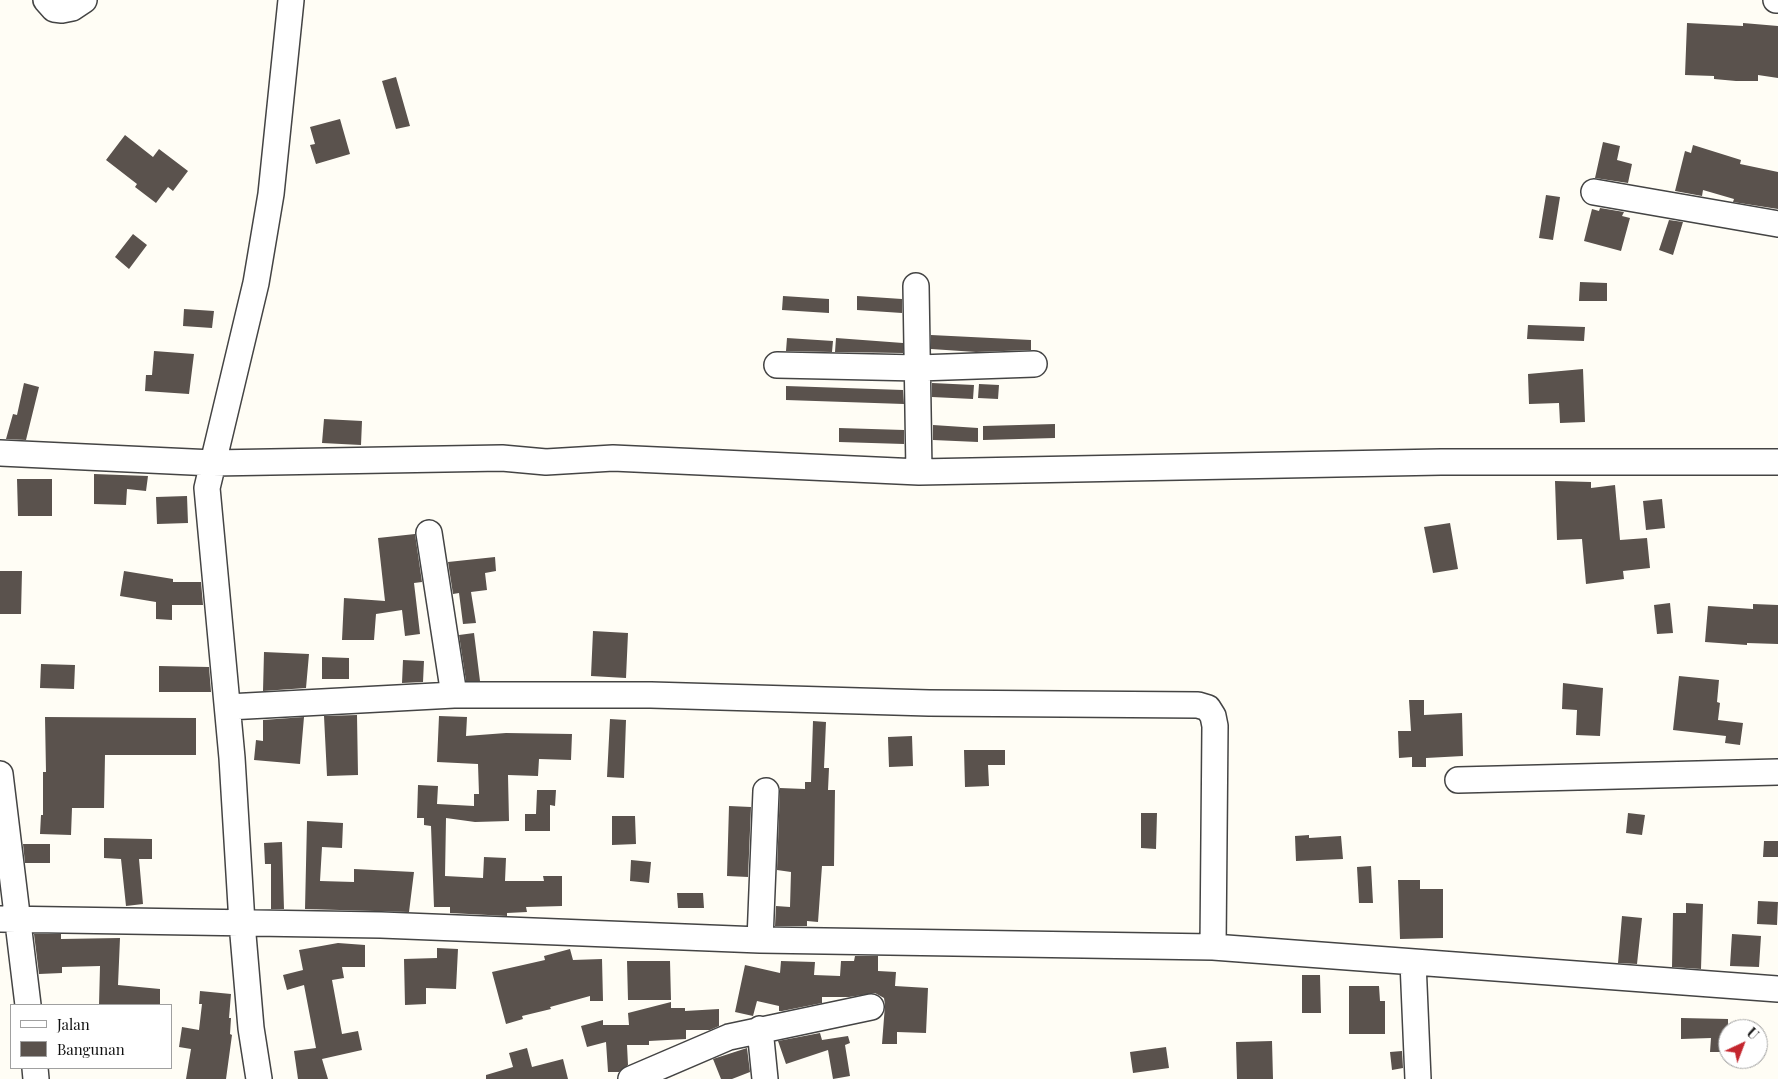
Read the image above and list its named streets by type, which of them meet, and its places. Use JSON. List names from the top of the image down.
{
  "legend": ["Jalan", "Bangunan"],
  "north": "top right"
}
